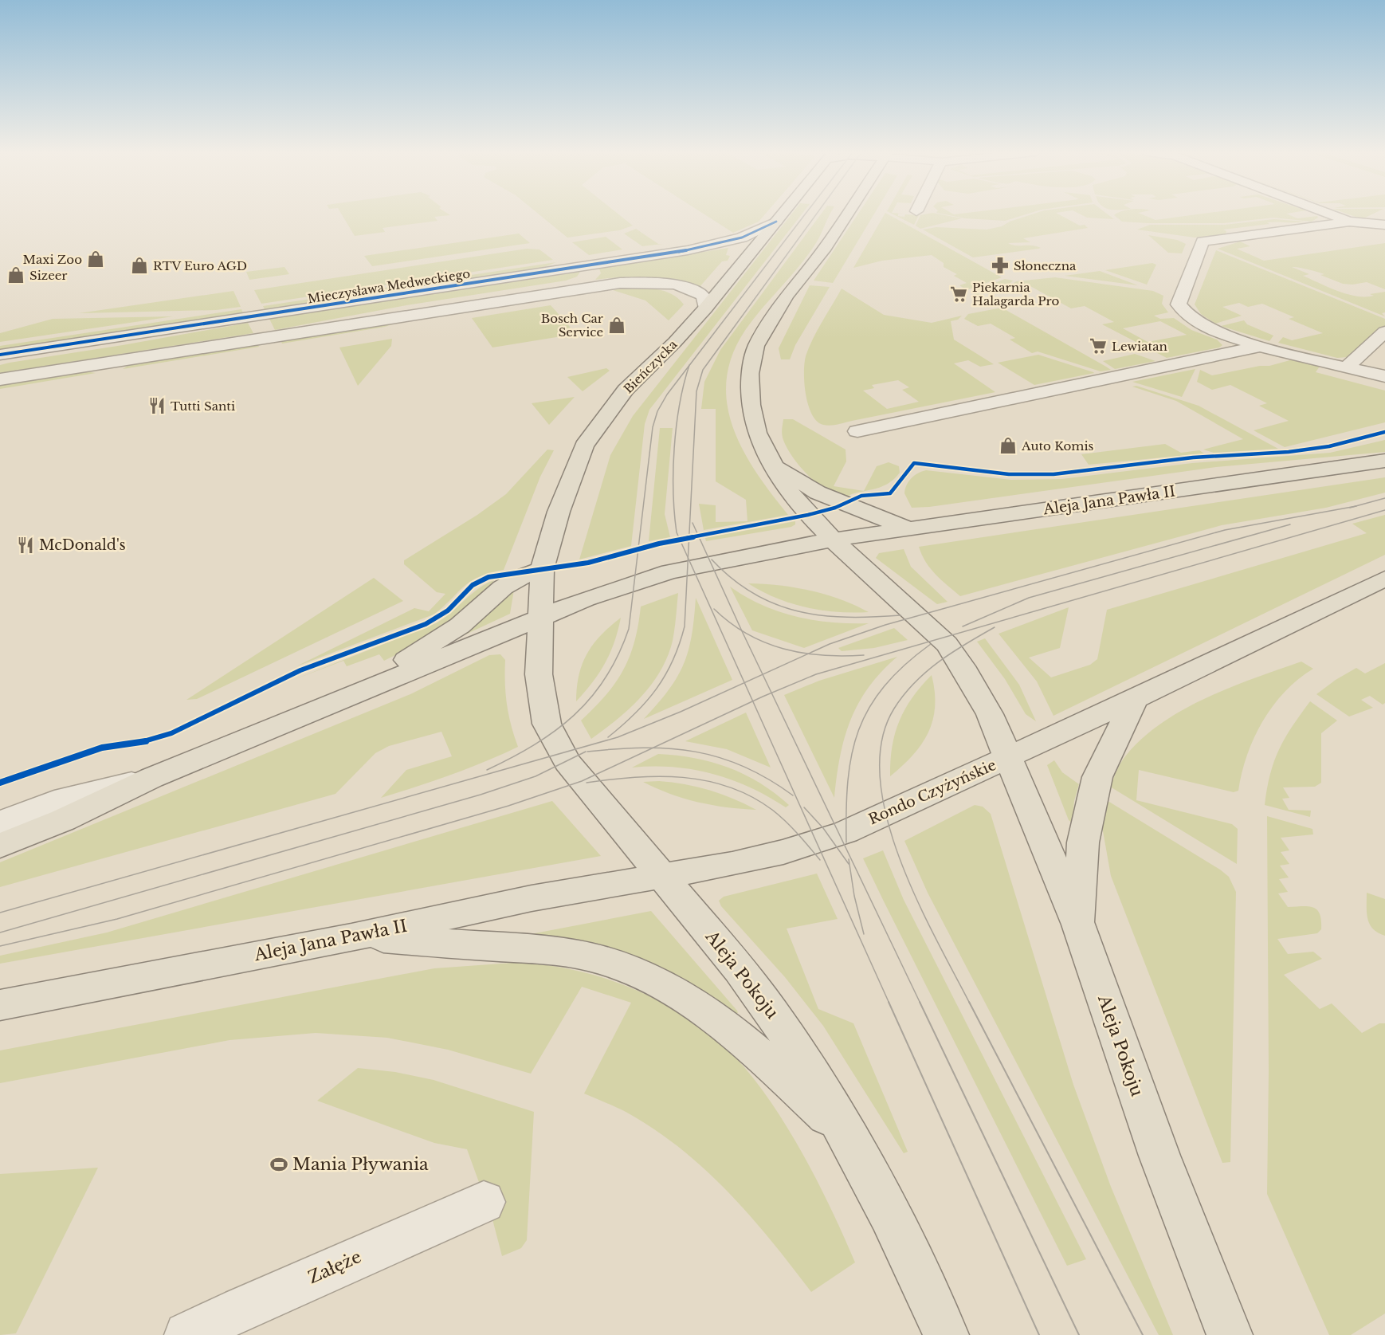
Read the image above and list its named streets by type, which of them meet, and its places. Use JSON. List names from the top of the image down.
{
  "streets": {
    "main road": [
      "Bieńczycka",
      "Aleja Jana Pawła II",
      "Rondo Czyżyńskie",
      "Aleja Pokoju"
    ],
    "street": ["Mieczysława Medweckiego", "Załęże"]
  },
  "crossings": [
    ["Mieczysława Medweckiego", "Bieńczycka"],
    ["Aleja Jana Pawła II", "Rondo Czyżyńskie"],
    ["Aleja Jana Pawła II", "Aleja Pokoju"],
    ["Rondo Czyżyńskie", "Aleja Pokoju"]
  ],
  "places": {
    "shop": [
      "Maxi Zoo",
      "RTV Euro AGD",
      "Sizeer",
      "Bosch Car Service",
      "Auto Komis"
    ],
    "pharmacy": ["Słoneczna"],
    "supermarket": ["Piekarnia Halagarda Pro", "Lewiatan"],
    "restaurant": ["Tutti Santi", "McDonald's"],
    "sports": ["Mania Pływania"]
  }
}
